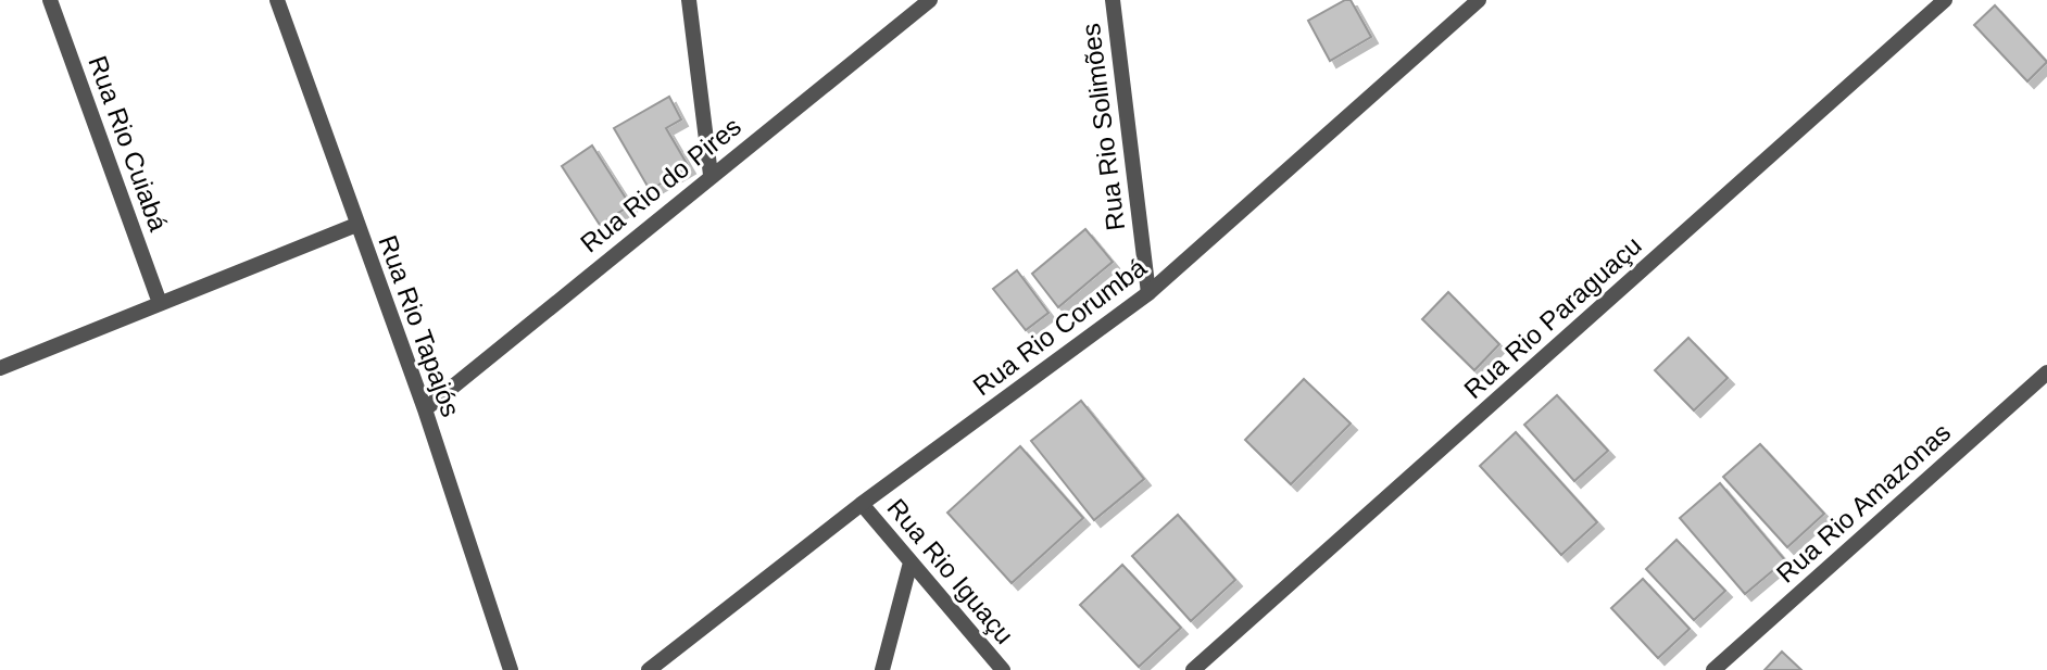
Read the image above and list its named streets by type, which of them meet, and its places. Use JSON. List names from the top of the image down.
{
  "streets": {
    "street": [
      "Rua Rio Solimões",
      "Rua Rio Cuiabá",
      "Rua Rio do Pires",
      "Rua Rio Paraguaçu",
      "Rua Rio Tapajós",
      "Rua Rio Corumbá",
      "Rua Rio Amazonas",
      "Rua Rio Iguaçu"
    ]
  },
  "crossings": [
    ["Rua Rio Solimões", "Rua Rio Corumbá"],
    ["Rua Rio do Pires", "Rua Rio Tapajós"],
    ["Rua Rio Corumbá", "Rua Rio Iguaçu"]
  ]
}
